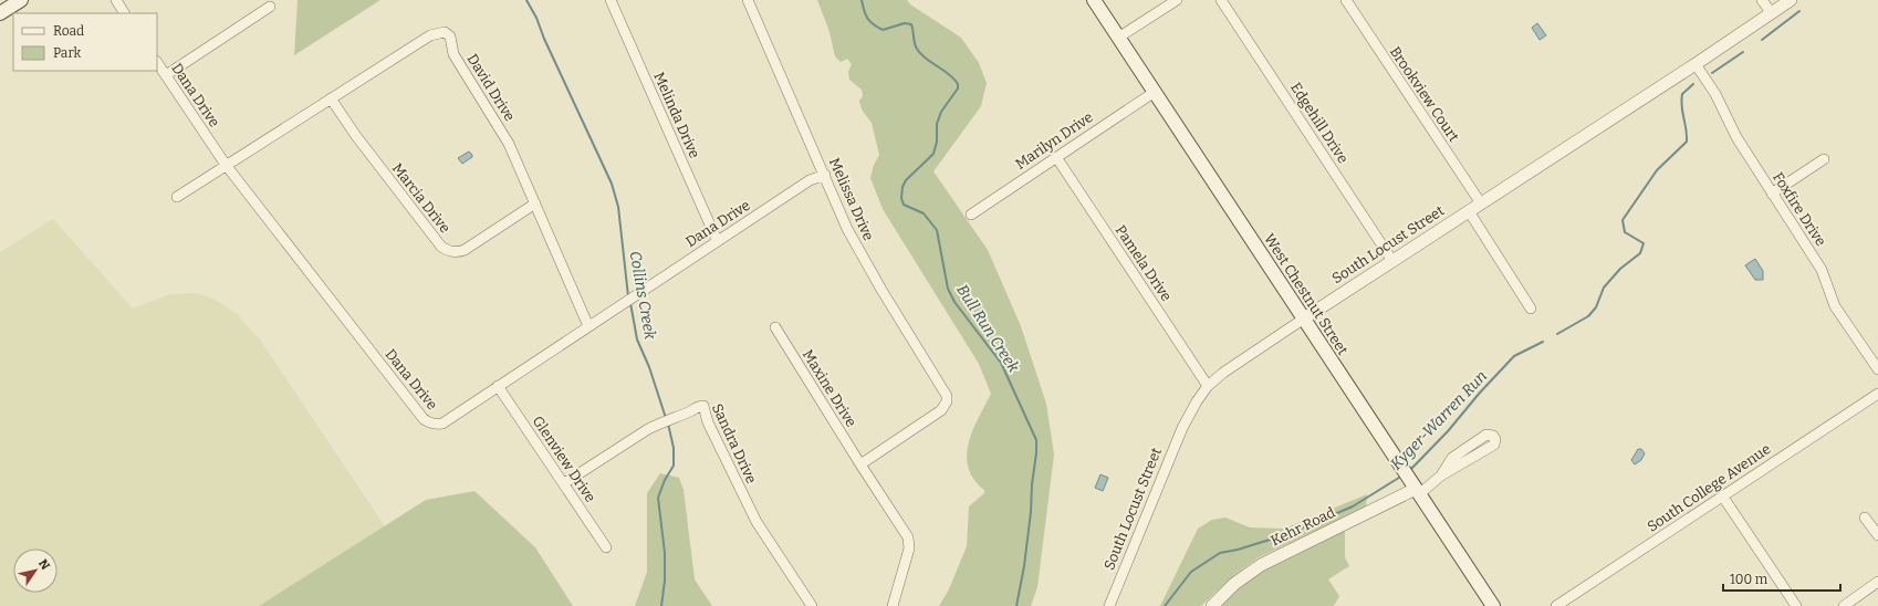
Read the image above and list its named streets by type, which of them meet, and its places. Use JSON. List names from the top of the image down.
{
  "streets": {
    "main road": ["West Chestnut Street"],
    "street": [
      "David Drive",
      "Brookview Court",
      "Dana Drive",
      "Melinda Drive",
      "Edgehill Drive",
      "Marilyn Drive",
      "Marcia Drive",
      "Melissa Drive",
      "Foxfire Drive",
      "South Locust Street",
      "Pamela Drive",
      "Maxine Drive",
      "Sandra Drive",
      "Glenview Drive",
      "South College Avenue",
      "Kehr Road"
    ]
  },
  "crossings": [
    ["David Drive", "Dana Drive"],
    ["David Drive", "Marcia Drive"],
    ["Brookview Court", "South Locust Street"],
    ["Dana Drive", "Melinda Drive"],
    ["Dana Drive", "Melissa Drive"],
    ["Dana Drive", "Glenview Drive"],
    ["Edgehill Drive", "South Locust Street"],
    ["Marilyn Drive", "Pamela Drive"],
    ["Marilyn Drive", "West Chestnut Street"],
    ["Melissa Drive", "Maxine Drive"],
    ["Foxfire Drive", "South Locust Street"],
    ["South Locust Street", "Pamela Drive"],
    ["South Locust Street", "West Chestnut Street"],
    ["West Chestnut Street", "Kehr Road"],
    ["Sandra Drive", "Glenview Drive"]
  ],
  "water": ["Collins Creek", "Bull Run Creek", "Kyger-Warren Run"],
  "legend": ["Road", "Park"],
  "scale_bar": "100 m",
  "north": "top right"
}
